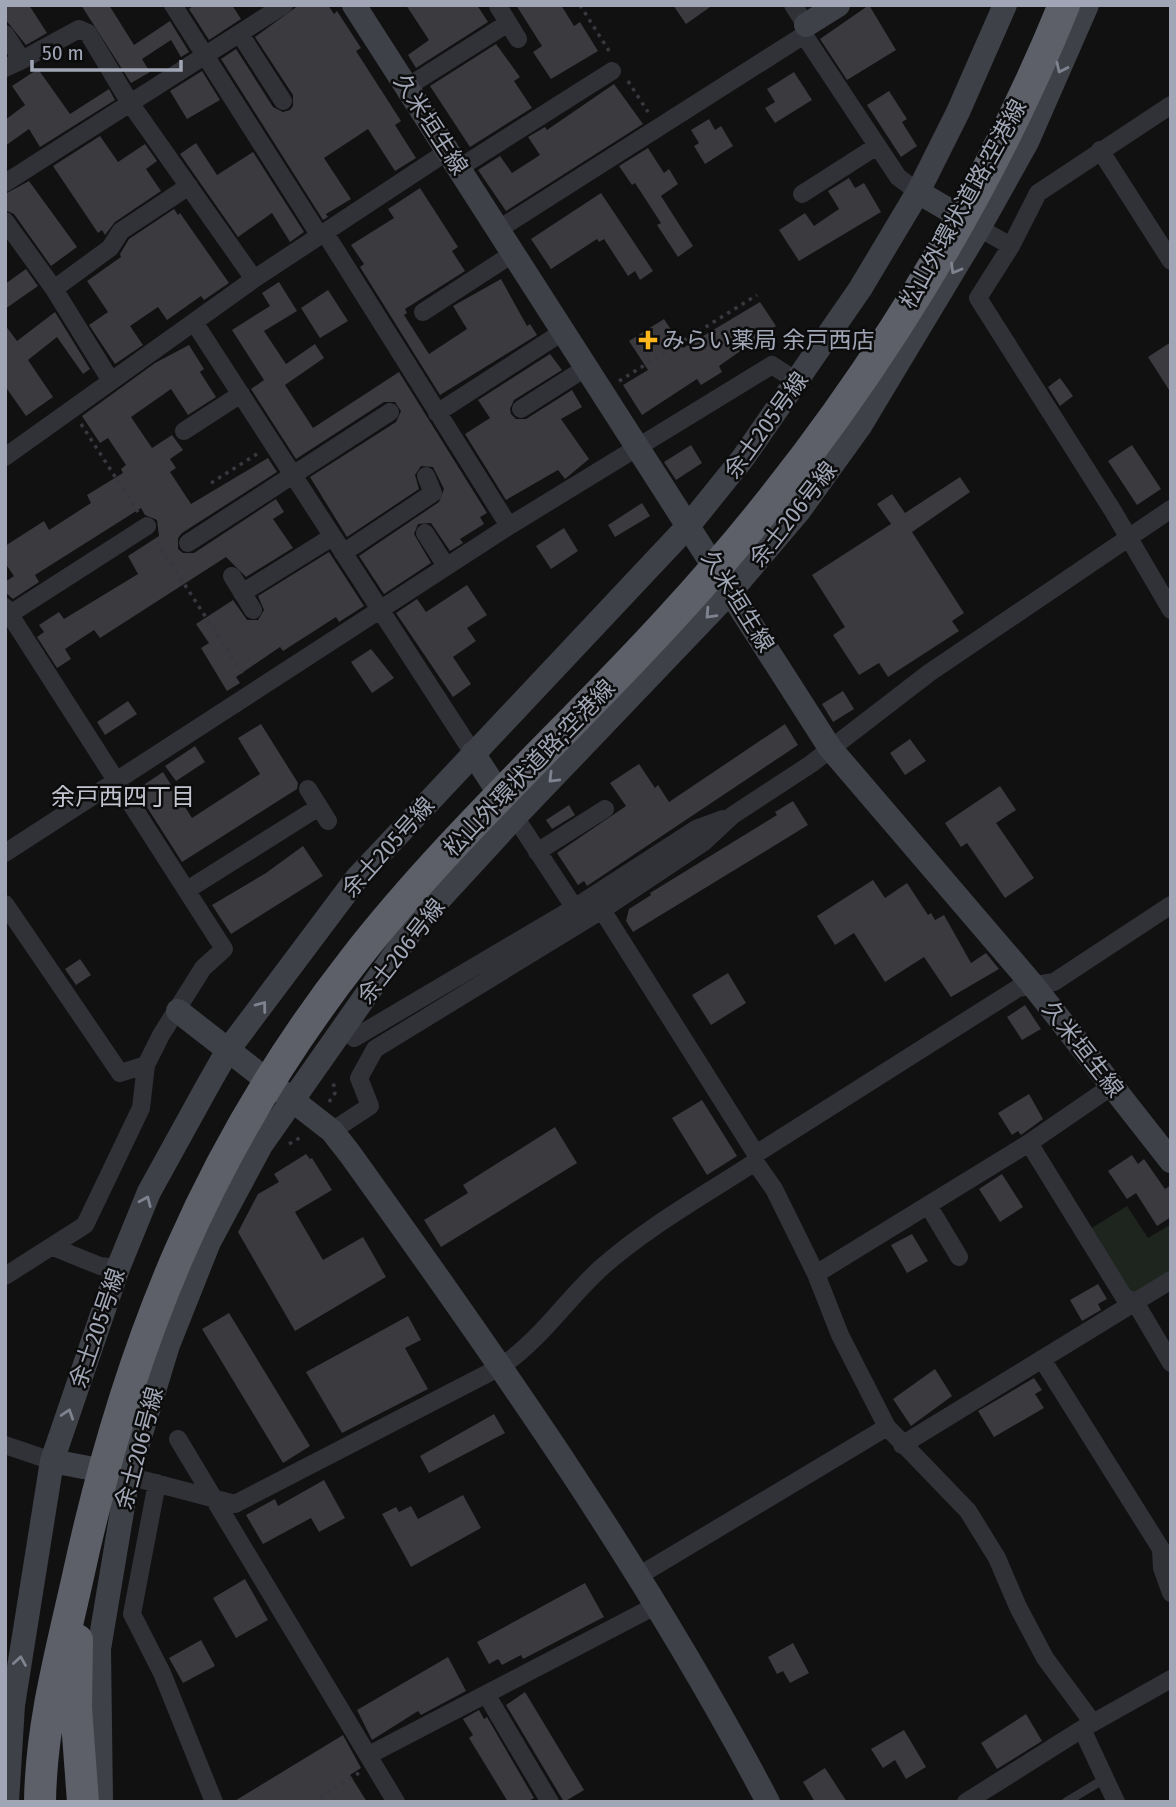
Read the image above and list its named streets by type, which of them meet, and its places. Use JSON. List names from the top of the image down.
{
  "streets": {
    "highway": ["松山外環状道路;空港線"],
    "street": ["久米垣生線", "余土205号線", "余土206号線"]
  },
  "crossings": [
    ["久米垣生線", "余土205号線"],
    ["久米垣生線", "余土206号線"]
  ],
  "one_way": ["余土205号線"],
  "districts": ["余戸西四丁目"],
  "places": {
    "health": ["みらい薬局 余戸西店"]
  },
  "scale_bar": "50 m"
}
